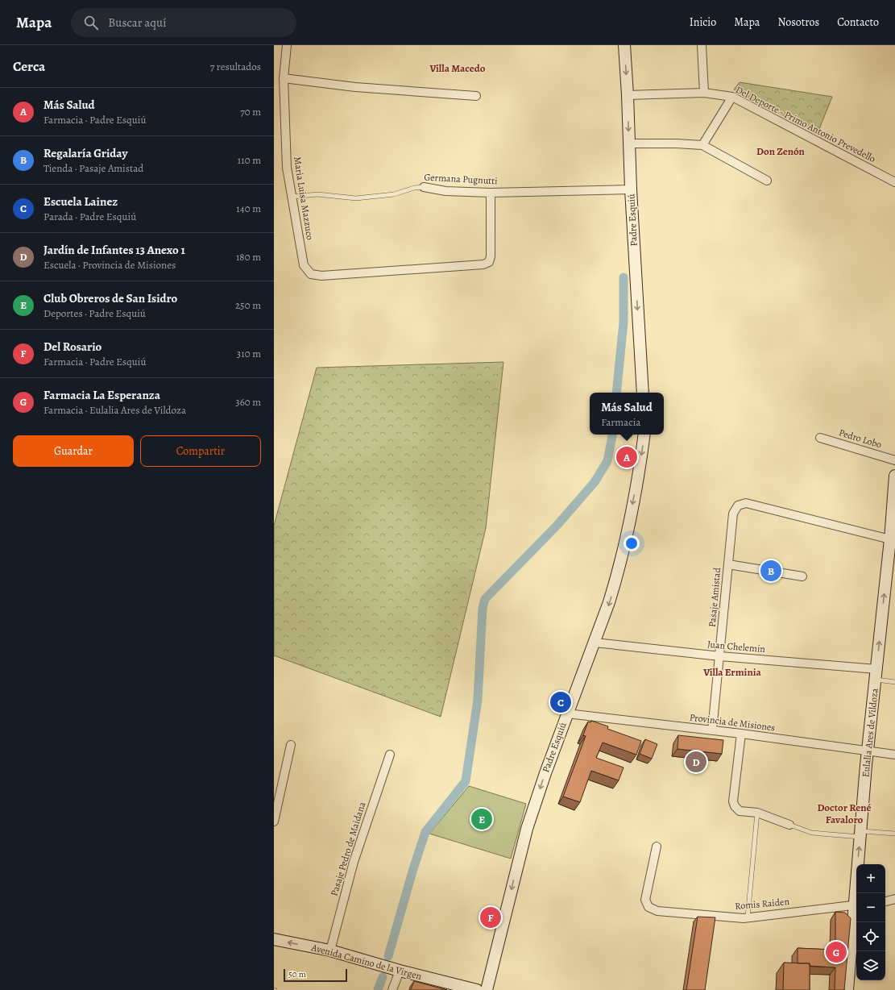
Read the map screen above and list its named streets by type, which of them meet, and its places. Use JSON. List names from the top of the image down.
{
  "streets": {
    "street": [
      "Del Deporte - Primo Antonio Prevedello",
      "Germana Pugnutti",
      "Maria Luisa Mazzuco",
      "Padre Esquiú",
      "Pedro Lobo",
      "Pasaje Amistad",
      "Juan Chelemín",
      "Provincia de Misiones",
      "Eulalia Ares de Vildoza",
      "Pasaje Pedro de Maidana",
      "Romis Raiden",
      "Avenida Camino de la Virgen"
    ]
  },
  "crossings": [
    ["Del Deporte - Primo Antonio Prevedello", "Padre Esquiú"],
    ["Germana Pugnutti", "Maria Luisa Mazzuco"],
    ["Germana Pugnutti", "Padre Esquiú"],
    ["Padre Esquiú", "Juan Chelemín"],
    ["Padre Esquiú", "Provincia de Misiones"],
    ["Pasaje Amistad", "Juan Chelemín"],
    ["Pasaje Amistad", "Provincia de Misiones"],
    ["Pasaje Amistad", "Eulalia Ares de Vildoza"],
    ["Juan Chelemín", "Eulalia Ares de Vildoza"],
    ["Provincia de Misiones", "Eulalia Ares de Vildoza"],
    ["Eulalia Ares de Vildoza", "Romis Raiden"],
    ["Pasaje Pedro de Maidana", "Avenida Camino de la Virgen"]
  ],
  "one_way": ["Padre Esquiú", "Eulalia Ares de Vildoza"],
  "districts": [
    "Villa Macedo",
    "Don Zenón",
    "Villa Erminia",
    "Doctor René Favaloro"
  ],
  "scale_bar": "50 m",
  "page": {
    "header": "Mapa",
    "search": "Buscar aquí",
    "nav": [
      "Inicio",
      "Mapa",
      "Nosotros",
      "Contacto"
    ],
    "heading": ["Cerca", "7 resultados"],
    "list": [
      {
        "mark": "A",
        "name": "Más Salud",
        "note": "Farmacia · Padre Esquiú",
        "value": "70 m"
      },
      {
        "mark": "B",
        "name": "Regalaría Griday",
        "note": "Tienda · Pasaje Amistad",
        "value": "110 m"
      },
      {
        "mark": "C",
        "name": "Escuela Lainez",
        "note": "Parada · Padre Esquiú",
        "value": "140 m"
      },
      {
        "mark": "D",
        "name": "Jardín de Infantes 13 Anexo 1",
        "note": "Escuela · Provincia de Misiones",
        "value": "180 m"
      },
      {
        "mark": "E",
        "name": "Club Obreros de San Isidro",
        "note": "Deportes · Padre Esquiú",
        "value": "250 m"
      },
      {
        "mark": "F",
        "name": "Del Rosario",
        "note": "Farmacia · Padre Esquiú",
        "value": "310 m"
      },
      {
        "mark": "G",
        "name": "Farmacia La Esperanza",
        "note": "Farmacia · Eulalia Ares de Vildoza",
        "value": "360 m"
      }
    ],
    "popup": ["Más Salud", "Farmacia"],
    "buttons": ["Guardar", "Compartir"],
    "pins": [
      "A",
      "B",
      "C",
      "D",
      "E",
      "F",
      "G"
    ],
    "map_buttons": ["+", "−"],
    "scale": "50 m"
  }
}
